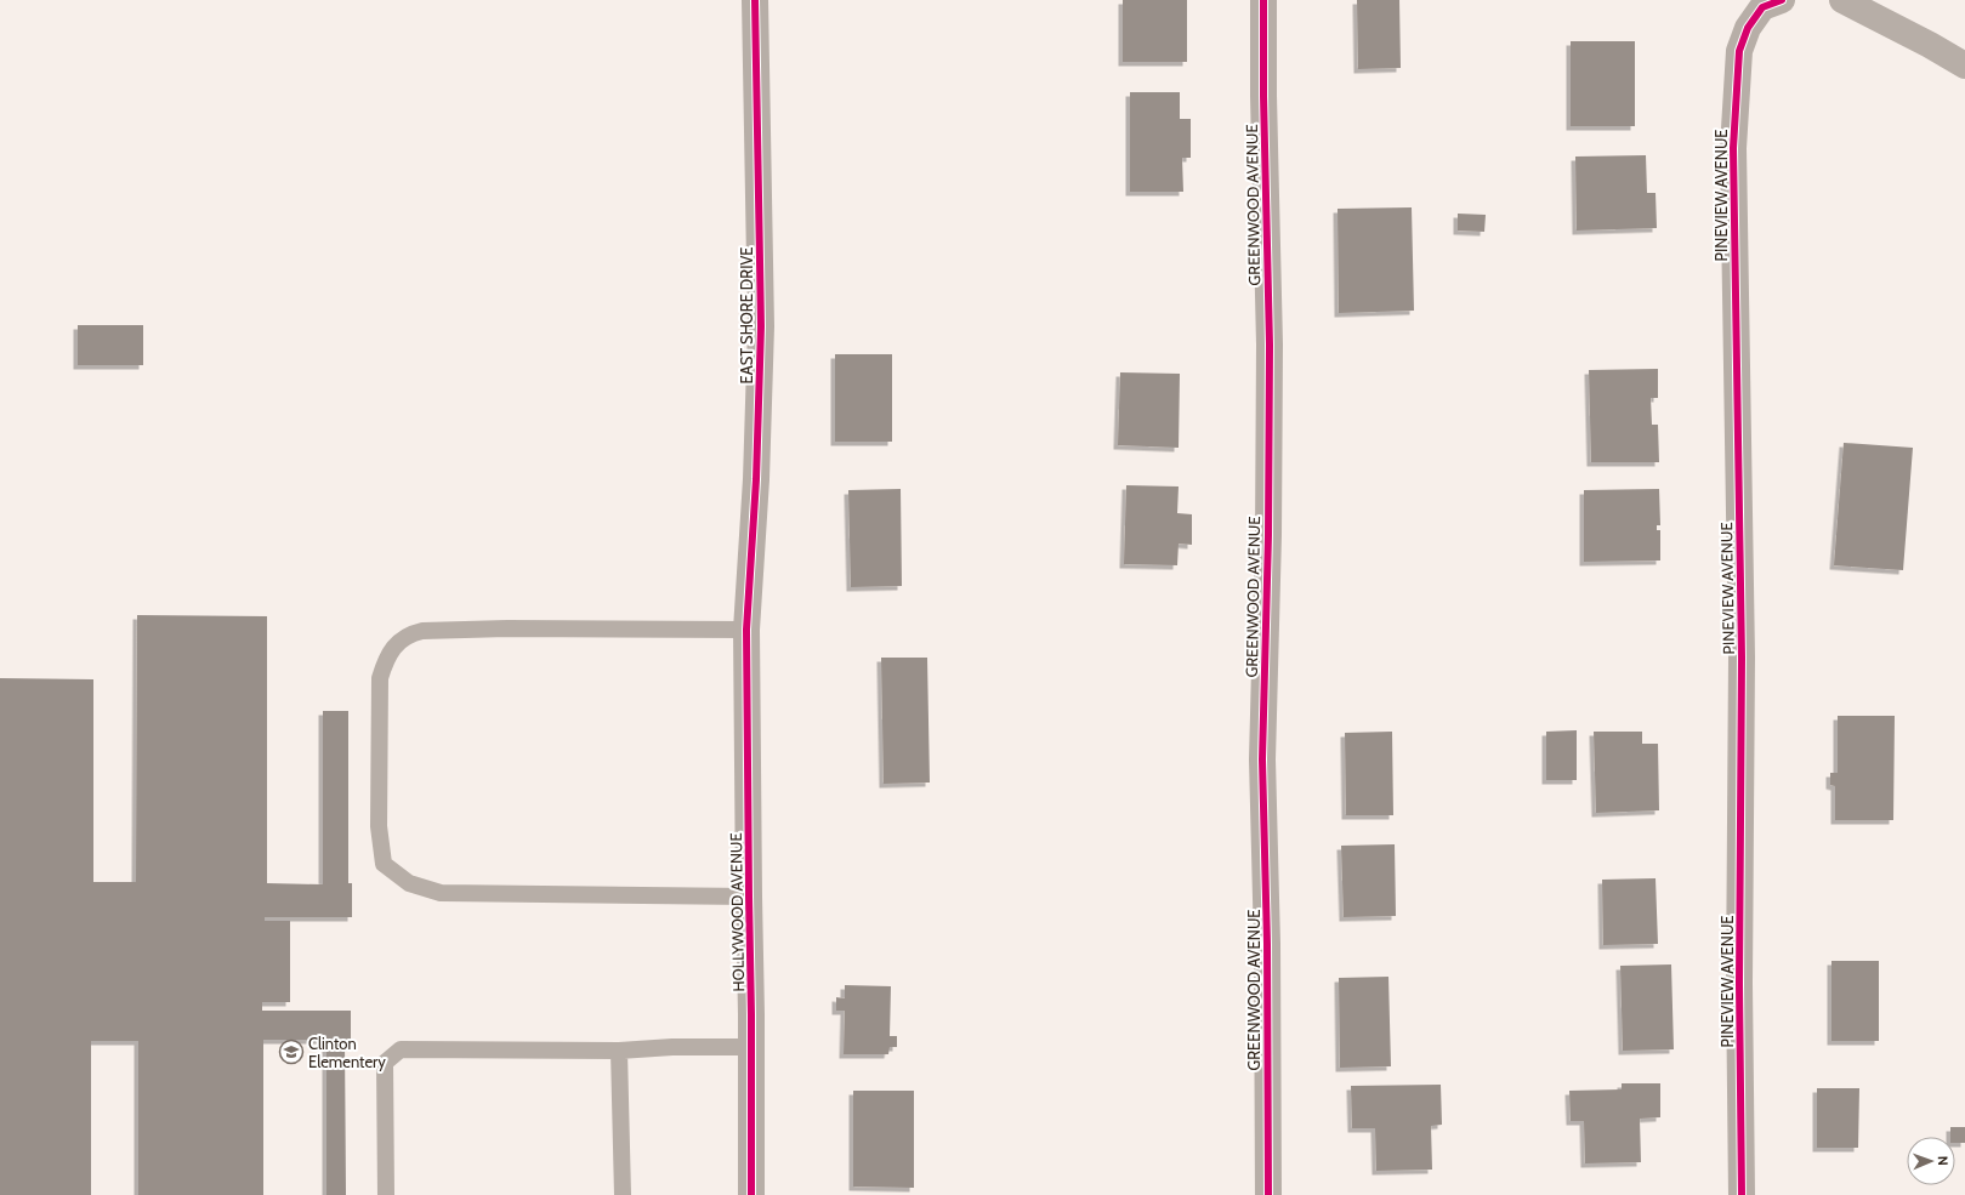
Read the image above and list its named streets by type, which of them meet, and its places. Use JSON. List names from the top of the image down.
{
  "streets": {
    "street": [
      "PINEVIEW AVENUE",
      "GREENWOOD AVENUE",
      "EAST SHORE DRIVE",
      "HOLLYWOOD AVENUE"
    ]
  },
  "crossings": [
    ["EAST SHORE DRIVE", "HOLLYWOOD AVENUE"]
  ],
  "places": {
    "school or university": ["Clinton Elementery"]
  },
  "north": "right"
}
